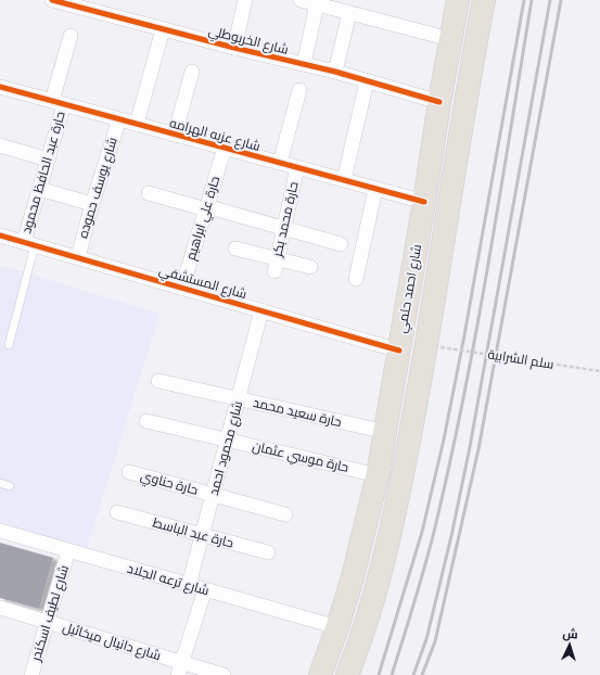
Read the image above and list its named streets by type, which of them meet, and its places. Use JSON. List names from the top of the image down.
{
  "streets": {
    "main road": ["شارع احمد حلمي"],
    "street": [
      "شارع الخربوطلي",
      "شارع عزبه الهرامه",
      "حارة عبد الحافظ محمود",
      "شارع يوسف حموده",
      "حارة علي ابراهيم",
      "حارة محمد بكر",
      "شارع المستشفي",
      "حارة سعيد محمد",
      "شارع محمود احمد",
      "حارة موسي عثمان",
      "حارة حناوي",
      "حارة عبد الباسط",
      "شارع ترعه الجلاد",
      "شارع لطيف اسكندر",
      "شارع دانيال ميخائيل"
    ],
    "path": ["سلم الشرابية"]
  },
  "crossings": [
    ["شارع الخربوطلي", "شارع احمد حلمي"],
    ["شارع عزبه الهرامه", "حارة عبد الحافظ محمود"],
    ["شارع عزبه الهرامه", "شارع يوسف حموده"],
    ["شارع عزبه الهرامه", "حارة علي ابراهيم"],
    ["شارع عزبه الهرامه", "حارة محمد بكر"],
    ["شارع عزبه الهرامه", "شارع احمد حلمي"],
    ["حارة عبد الحافظ محمود", "شارع المستشفي"],
    ["شارع يوسف حموده", "شارع المستشفي"],
    ["حارة علي ابراهيم", "شارع المستشفي"],
    ["شارع المستشفي", "شارع احمد حلمي"],
    ["شارع المستشفي", "شارع محمود احمد"],
    ["شارع احمد حلمي", "حارة سعيد محمد"],
    ["شارع احمد حلمي", "حارة موسي عثمان"],
    ["شارع احمد حلمي", "شارع ترعه الجلاد"],
    ["حارة سعيد محمد", "شارع محمود احمد"],
    ["شارع محمود احمد", "حارة موسي عثمان"],
    ["شارع محمود احمد", "حارة حناوي"],
    ["شارع محمود احمد", "حارة عبد الباسط"],
    ["شارع محمود احمد", "شارع ترعه الجلاد"],
    ["شارع ترعه الجلاد", "شارع لطيف اسكندر"],
    ["شارع لطيف اسكندر", "شارع دانيال ميخائيل"]
  ],
  "north": "top"
}
